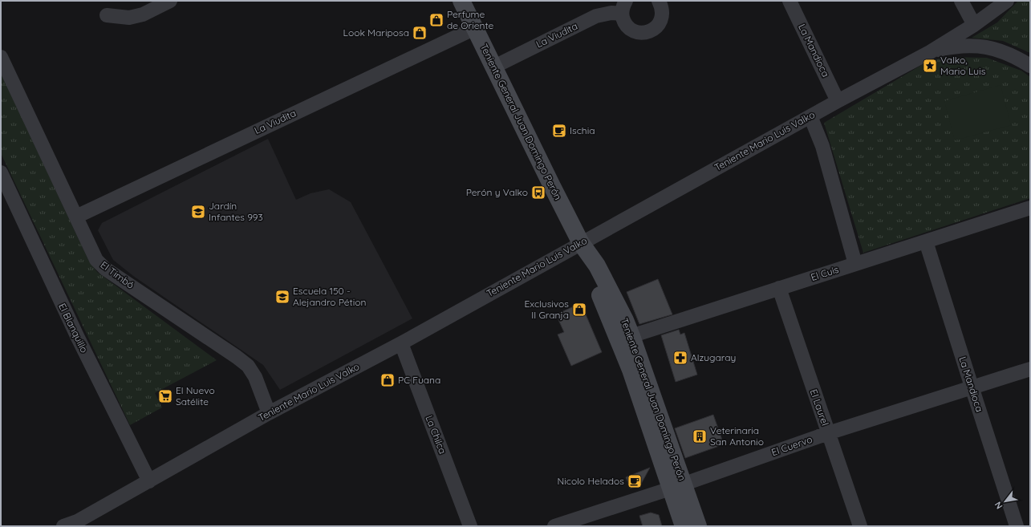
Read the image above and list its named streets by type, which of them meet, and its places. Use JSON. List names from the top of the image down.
{
  "streets": {
    "main road": ["Teniente General Juan Domingo Perón"],
    "street": [
      "La Viudita",
      "La Mandioca",
      "Teniente Mario Luis Valko",
      "El Cuis",
      "El Timbó",
      "El Blanquillo",
      "El Laurel",
      "La Chilca",
      "El Cuervo"
    ]
  },
  "crossings": [
    ["La Viudita", "Teniente General Juan Domingo Perón"],
    ["La Viudita", "El Timbó"],
    ["La Mandioca", "Teniente Mario Luis Valko"],
    ["La Mandioca", "El Cuis"],
    ["La Mandioca", "El Cuervo"],
    ["Teniente General Juan Domingo Perón", "Teniente Mario Luis Valko"],
    ["Teniente General Juan Domingo Perón", "El Cuis"],
    ["Teniente General Juan Domingo Perón", "El Cuervo"],
    ["Teniente Mario Luis Valko", "El Timbó"],
    ["Teniente Mario Luis Valko", "El Blanquillo"],
    ["Teniente Mario Luis Valko", "La Chilca"],
    ["El Cuis", "El Laurel"],
    ["El Laurel", "El Cuervo"]
  ],
  "places": {
    "shop": [
      "Perfume de Oriente",
      "Look Mariposa",
      "Exclusivos II Granja",
      "PC Fuana"
    ],
    "place": ["Valko, Mario Luis"],
    "cafe": ["Ischia", "Nicolo Helados"],
    "bus stop": ["Perón y Valko"],
    "school or university": ["Jardín Infantes 993", "Escuela 150 - Alejandro Pétion"],
    "pharmacy": ["Alzugaray"],
    "supermarket": ["El Nuevo Satélite"],
    "building": ["Veterinaria San Antonio"]
  },
  "north": "bottom left"
}
